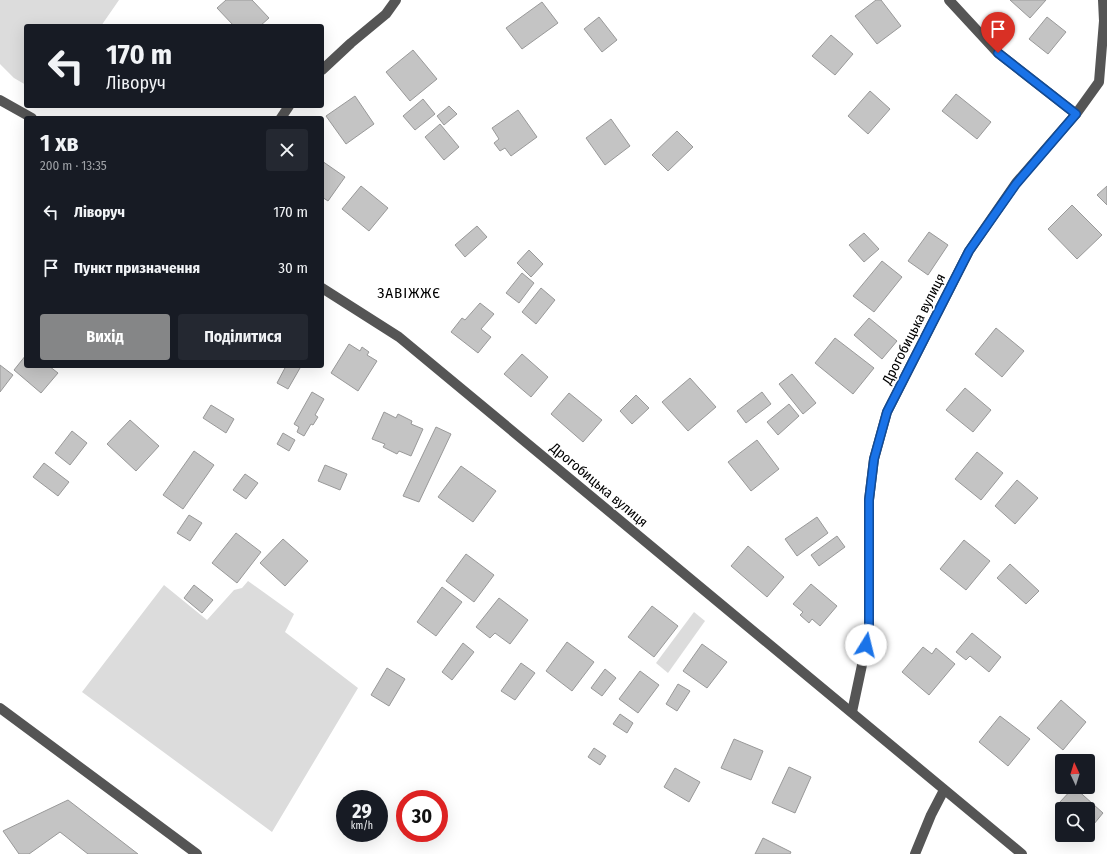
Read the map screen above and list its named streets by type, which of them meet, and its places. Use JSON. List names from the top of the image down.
{
  "streets": {
    "street": ["Дрогобицька вулиця"]
  },
  "districts": ["ЗАВІЖЖЄ"],
  "north": "top",
  "page": {
    "turn": ["170 m", "Ліворуч"],
    "heading": ["1 хв", "200 m · 13:35"],
    "list": [
      {
        "name": "Ліворуч",
        "value": "170 m"
      },
      {
        "name": "Пункт призначення",
        "value": "30 m"
      }
    ],
    "buttons": ["Вихід", "Поділитися"],
    "speed": "29 km/h",
    "limit": "30"
  }
}
